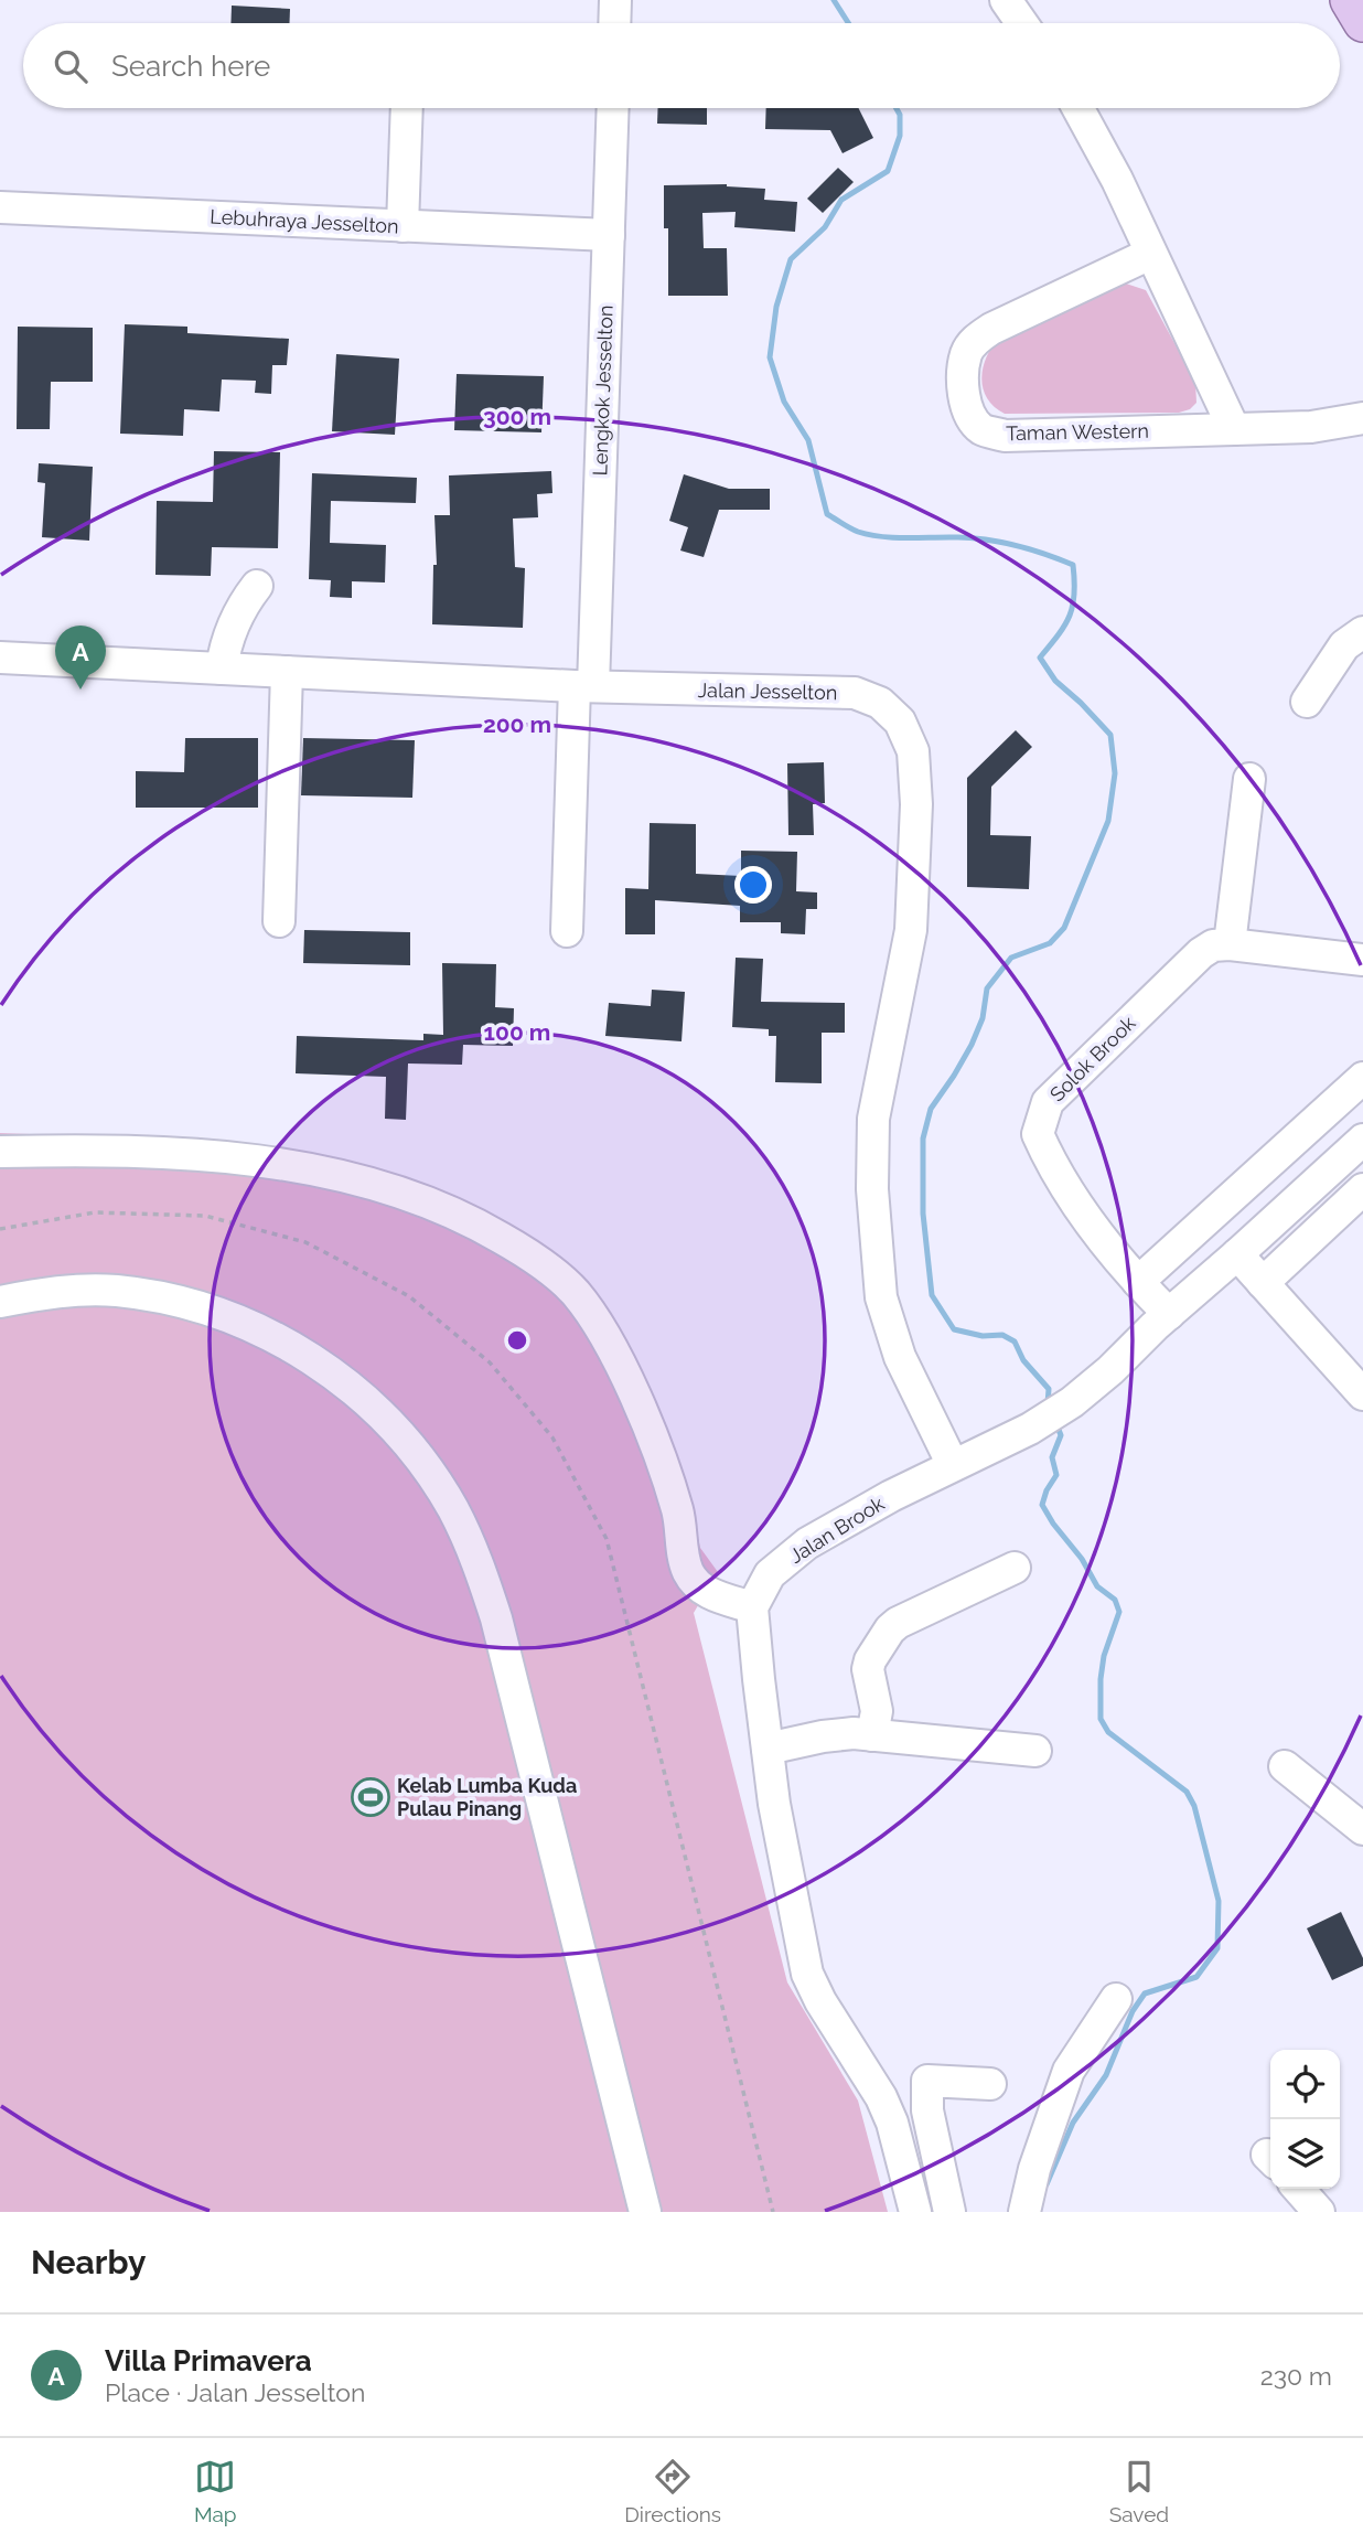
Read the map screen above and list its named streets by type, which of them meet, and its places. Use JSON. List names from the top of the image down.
{
  "streets": {
    "street": [
      "Lebuhraya Jesselton",
      "Lengkok Jesselton",
      "Taman Western",
      "Jalan Jesselton",
      "Solok Brook",
      "Jalan Brook"
    ]
  },
  "crossings": [
    ["Lebuhraya Jesselton", "Lengkok Jesselton"],
    ["Lengkok Jesselton", "Jalan Jesselton"],
    ["Jalan Jesselton", "Jalan Brook"],
    ["Solok Brook", "Jalan Brook"]
  ],
  "places": {
    "sports": ["Kelab Lumba Kuda Pulau Pinang"]
  },
  "page": {
    "search": "Search here",
    "pins": "A",
    "heading": "Nearby",
    "list": [
      {
        "mark": "A",
        "name": "Villa Primavera",
        "note": "Place · Jalan Jesselton",
        "value": "230 m"
      }
    ],
    "nav": ["Map", "Directions", "Saved"]
  },
  "rings": ["300 m", "200 m", "100 m"]
}
